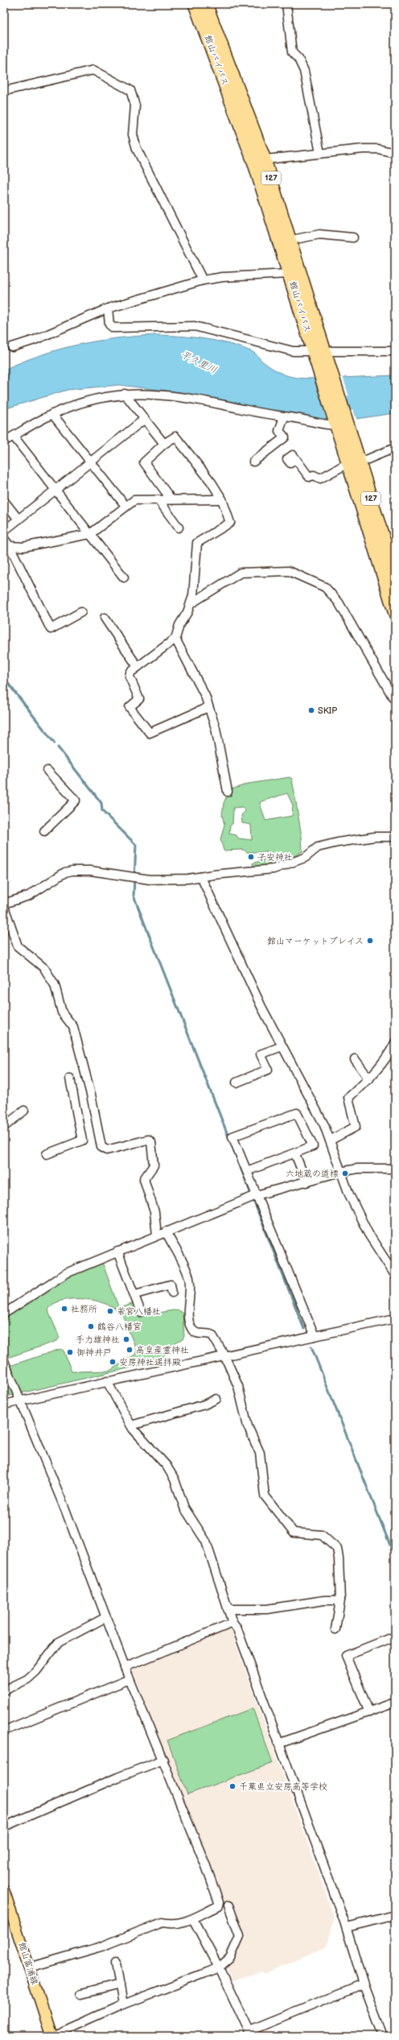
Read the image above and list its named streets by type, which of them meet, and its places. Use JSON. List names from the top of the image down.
{
  "streets": {
    "highway": ["館山バイパス", "127"],
    "main road": ["館山富浦線"]
  },
  "water": ["平久里川"],
  "places": [
    "SKIP",
    "子安神社",
    "館山マーケットプレイス",
    "六地蔵の道標",
    "社務所",
    "若宮八幡社",
    "鶴谷八幡宮",
    "手力雄神社",
    "髙皇産霊神社",
    "御神井戸",
    "安房神社遥拝殿",
    "千葉県立安房高等学校"
  ]
}
